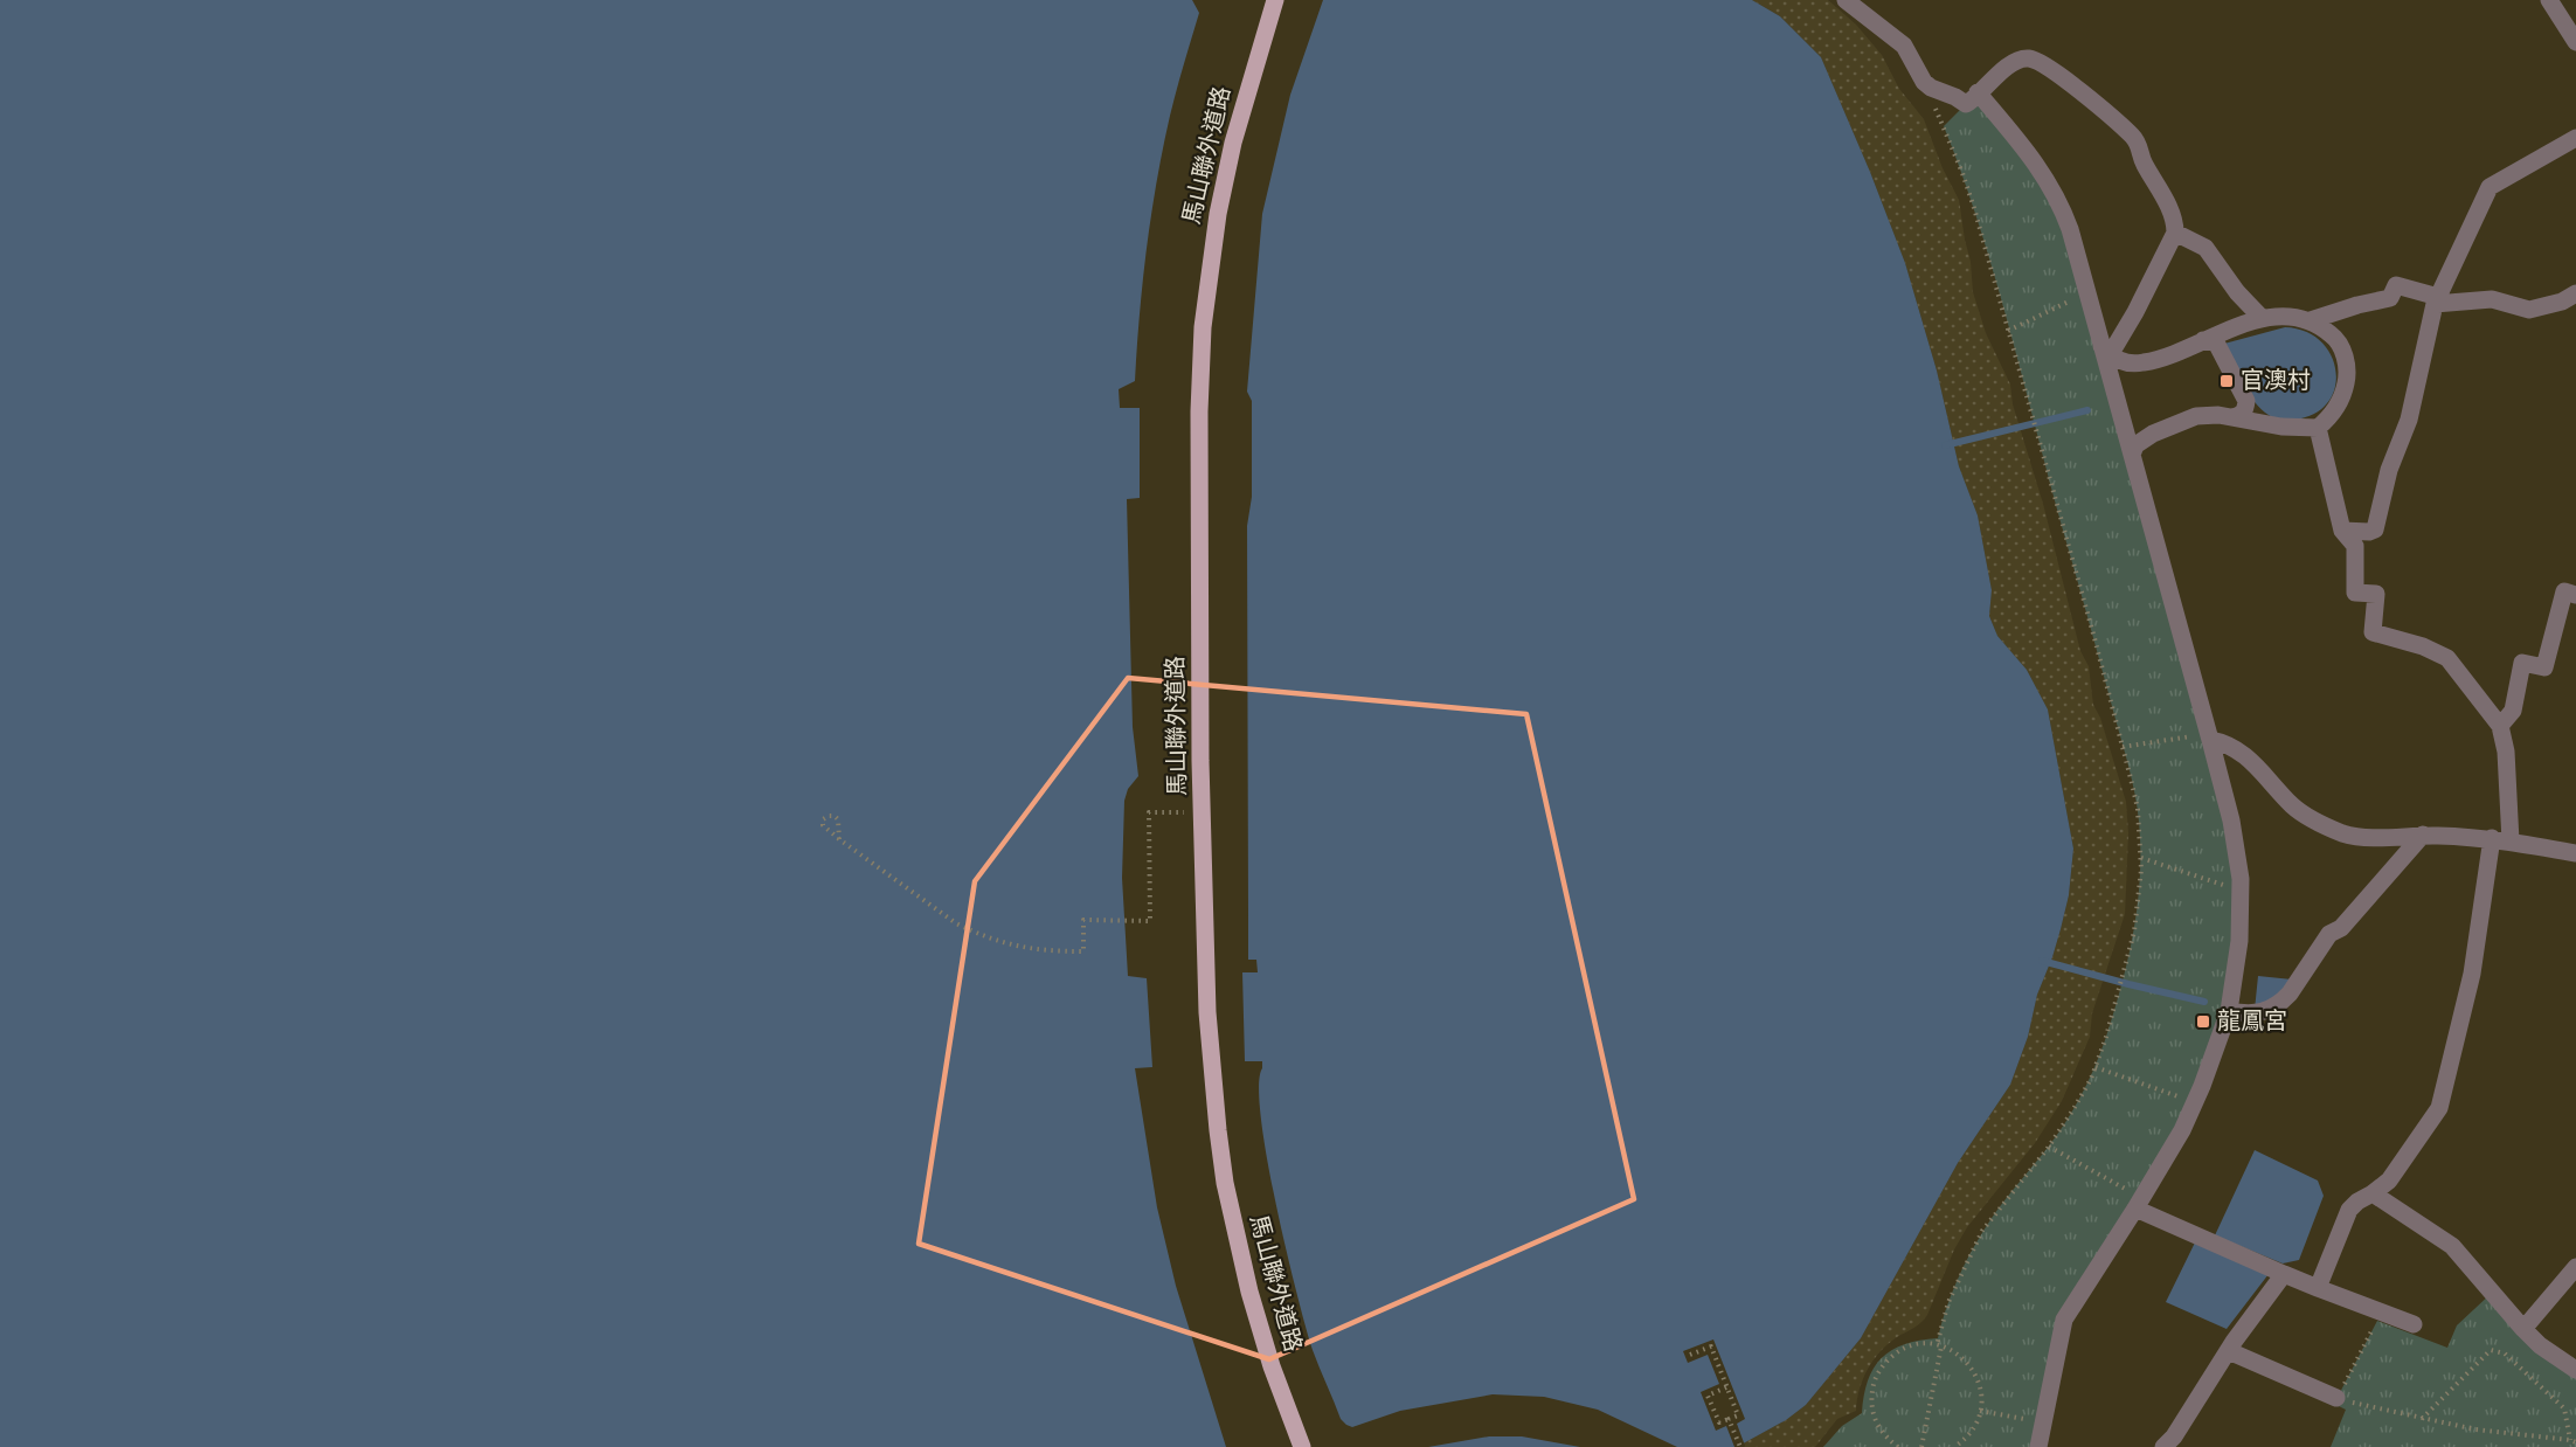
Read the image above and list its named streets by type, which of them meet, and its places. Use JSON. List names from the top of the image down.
{
  "streets": {
    "main road": ["馬山聯外道路"]
  },
  "places": {
    "transit": ["官澳村", "龍鳳宮"]
  }
}
